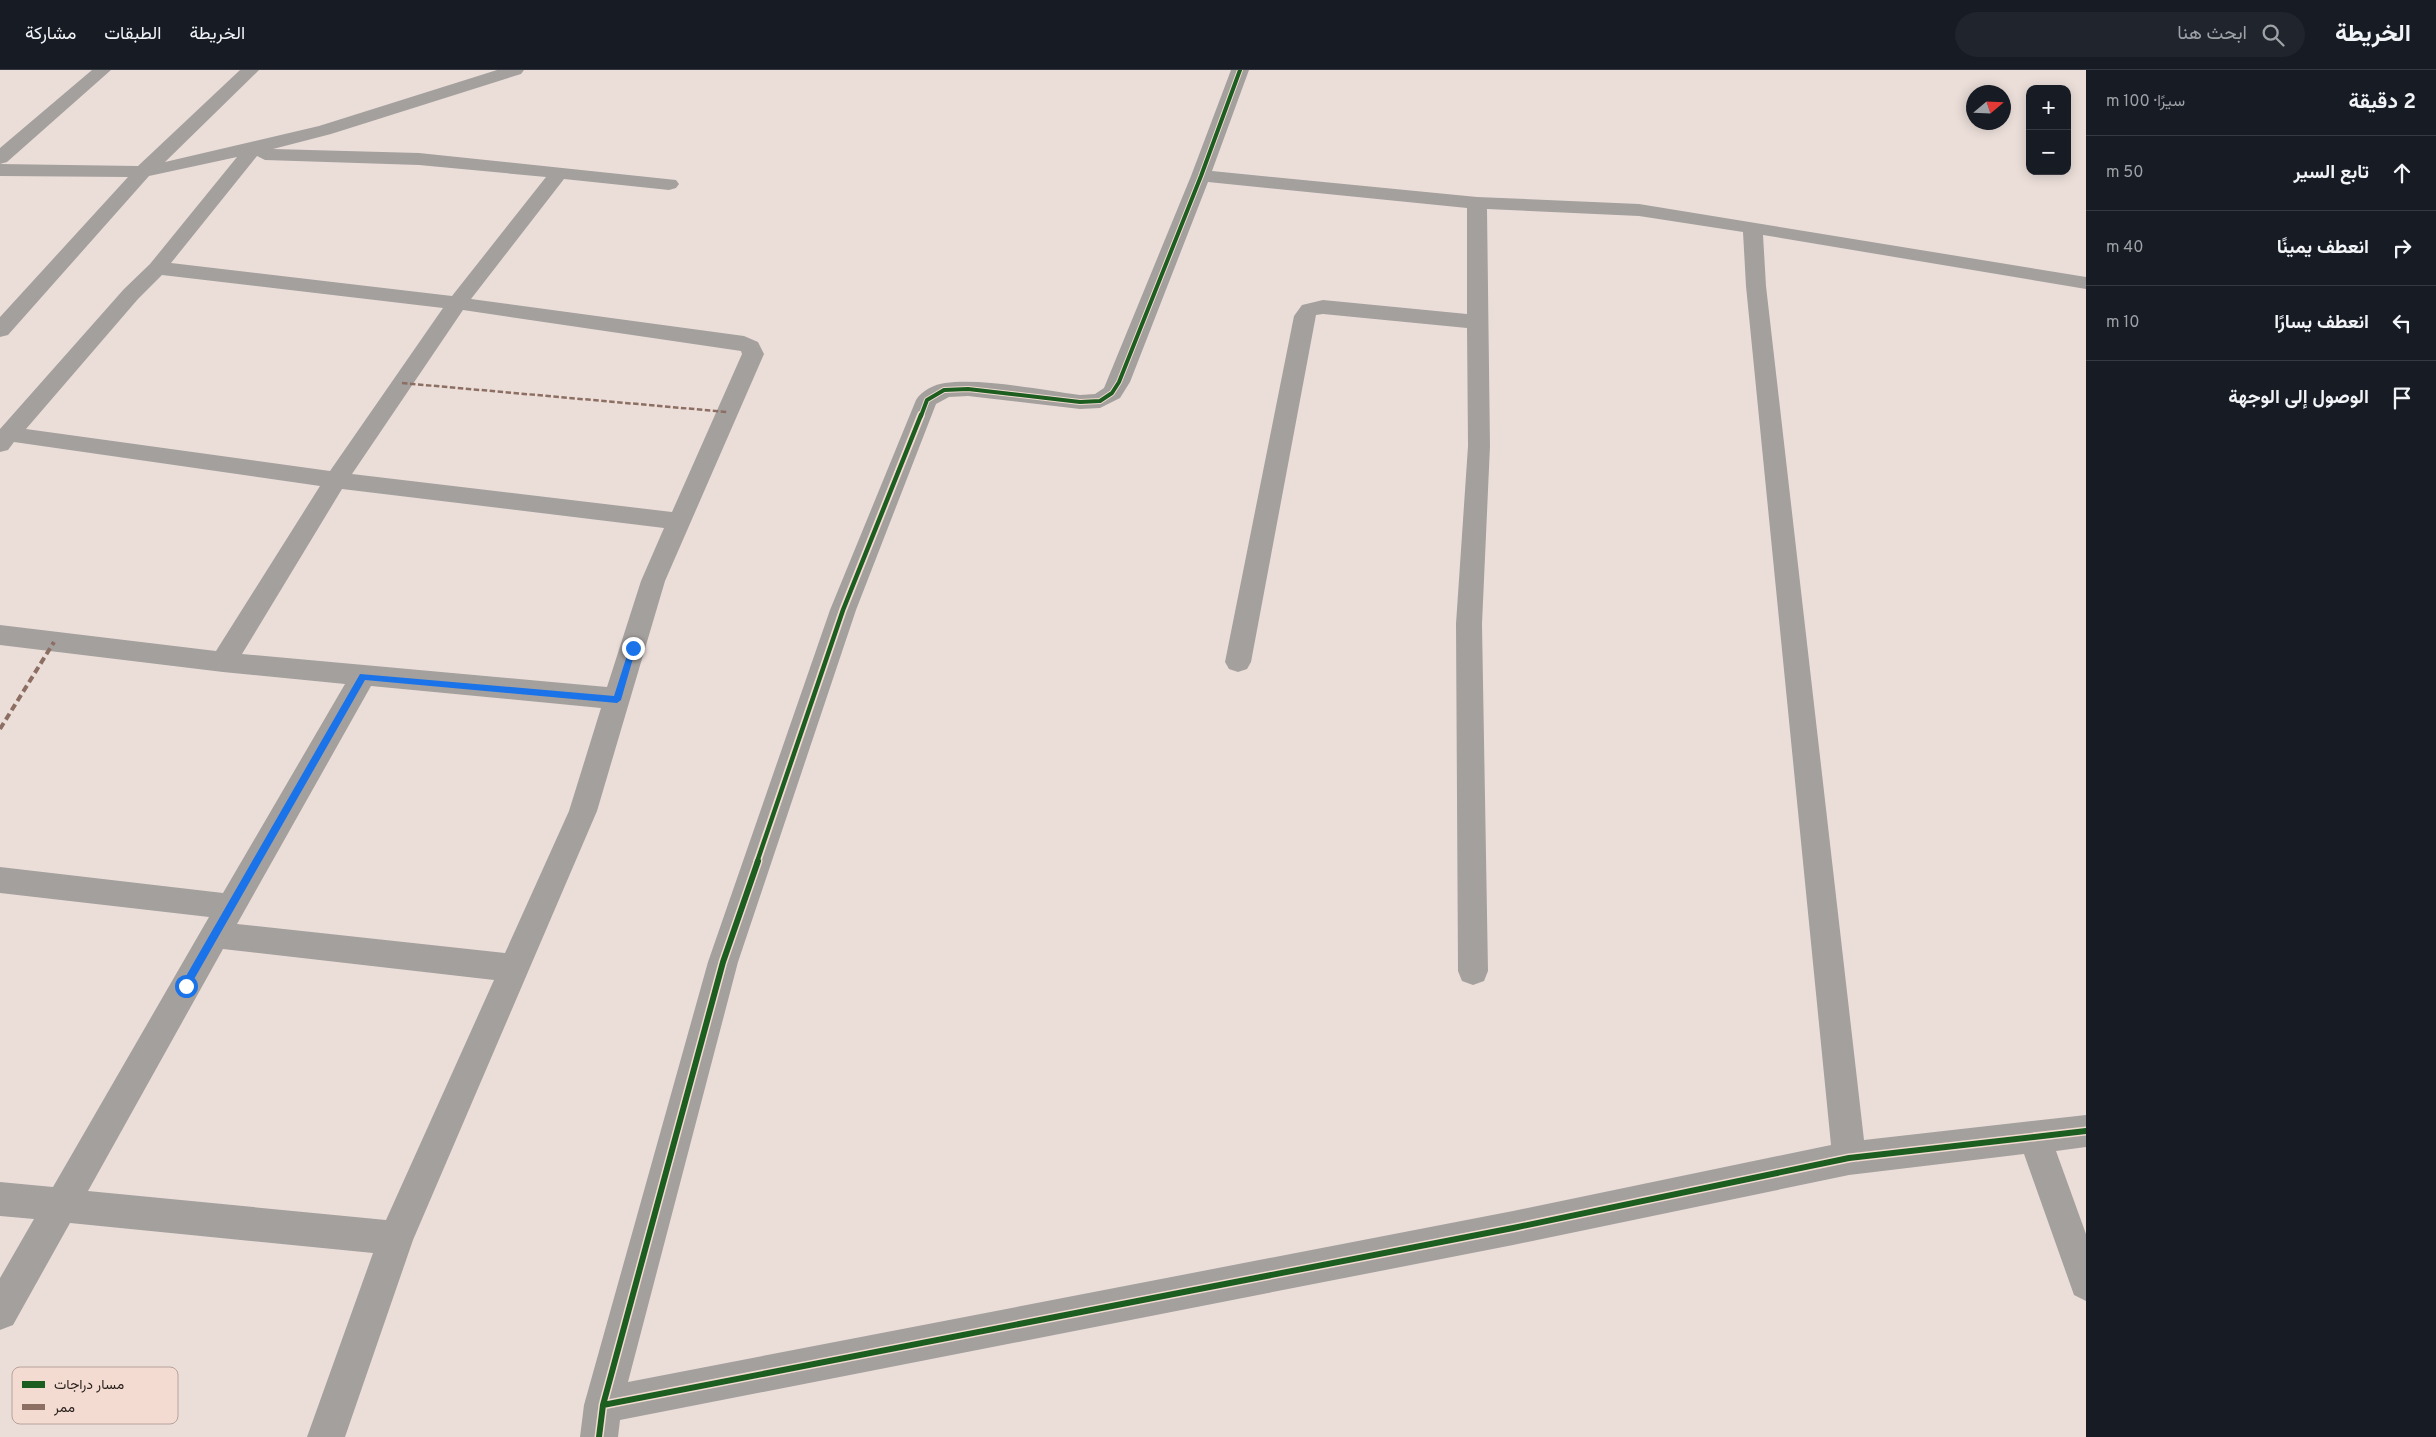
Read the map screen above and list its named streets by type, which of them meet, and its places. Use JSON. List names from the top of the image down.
{
  "legend": ["مسار دراجات", "ممر"],
  "north": "right",
  "page": {
    "header": "الخريطة",
    "search": "ابحث هنا",
    "nav": ["الخريطة", "الطبقات", "مشاركة"],
    "heading": ["2 دقيقة", "سيرًا · 100 m"],
    "map_buttons": ["+", "−"],
    "list": [
      ["تابع السير", "50 m"],
      ["انعطف يمينًا", "40 m"],
      ["انعطف يسارًا", "10 m"],
      "الوصول إلى الوجهة"
    ]
  }
}
